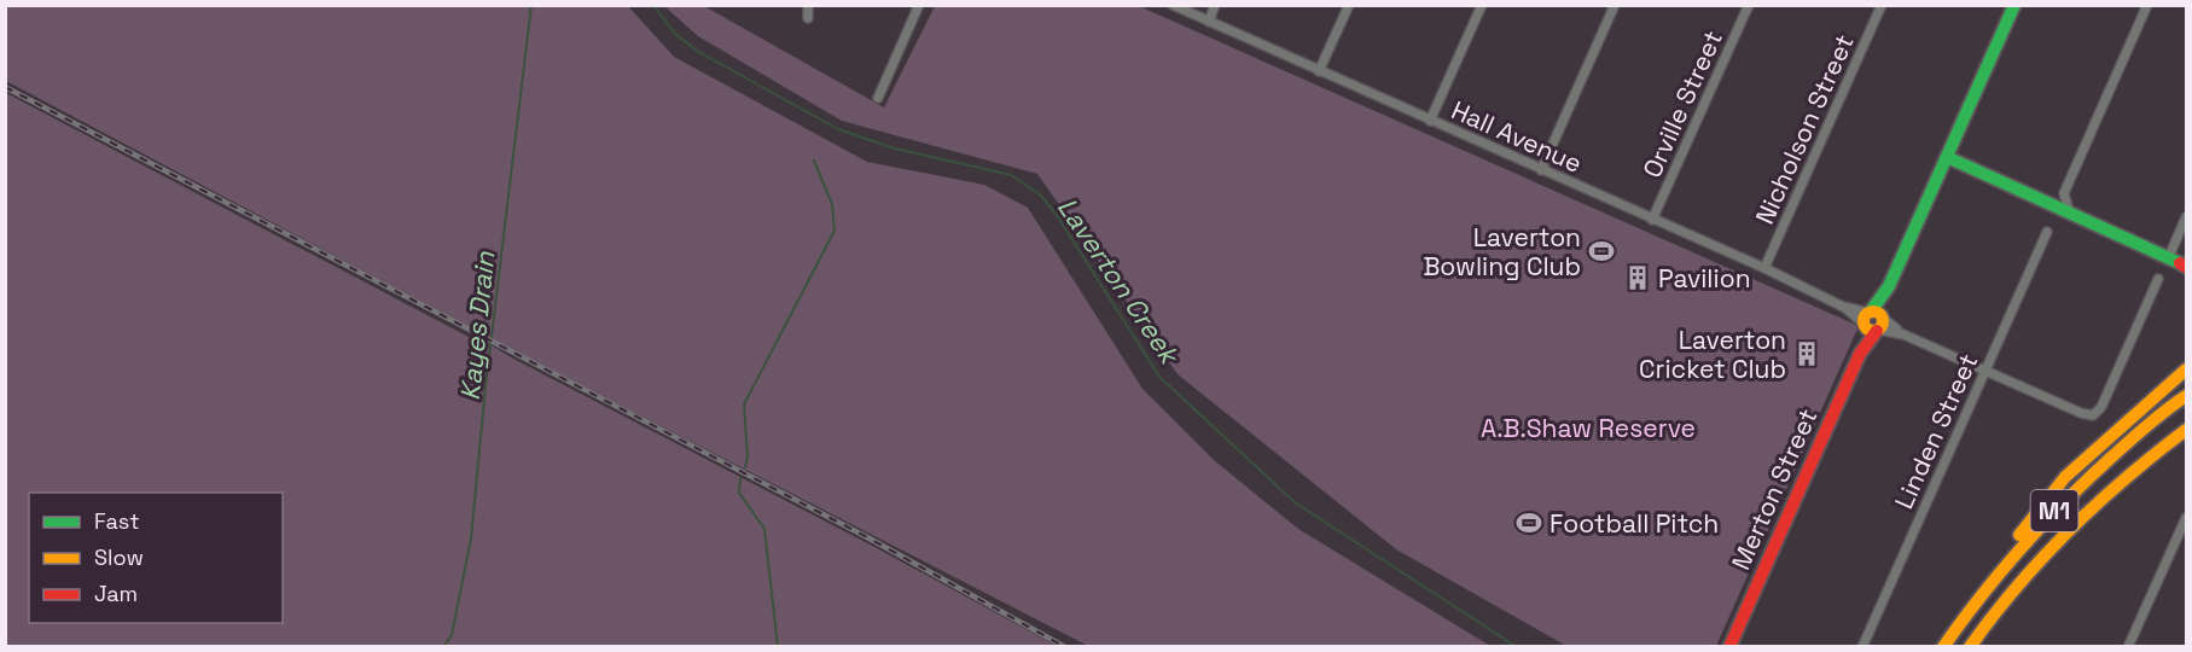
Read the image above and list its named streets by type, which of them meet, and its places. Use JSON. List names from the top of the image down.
{
  "streets": {
    "main road": ["Merton Street", "M1"],
    "street": [
      "Orville Street",
      "Nicholson Street",
      "Hall Avenue",
      "Linden Street"
    ]
  },
  "crossings": [
    ["Orville Street", "Hall Avenue"],
    ["Nicholson Street", "Hall Avenue"],
    ["Hall Avenue", "Linden Street"],
    ["Hall Avenue", "Merton Street"]
  ],
  "water": ["Laverton Creek", "Kayes Drain"],
  "parks": ["A.B.Shaw Reserve"],
  "places": {
    "sports": ["Laverton Bowling Club", "Football Pitch"],
    "building": ["Pavilion", "Laverton Cricket Club"]
  },
  "legend": ["Fast", "Slow", "Jam"]
}
